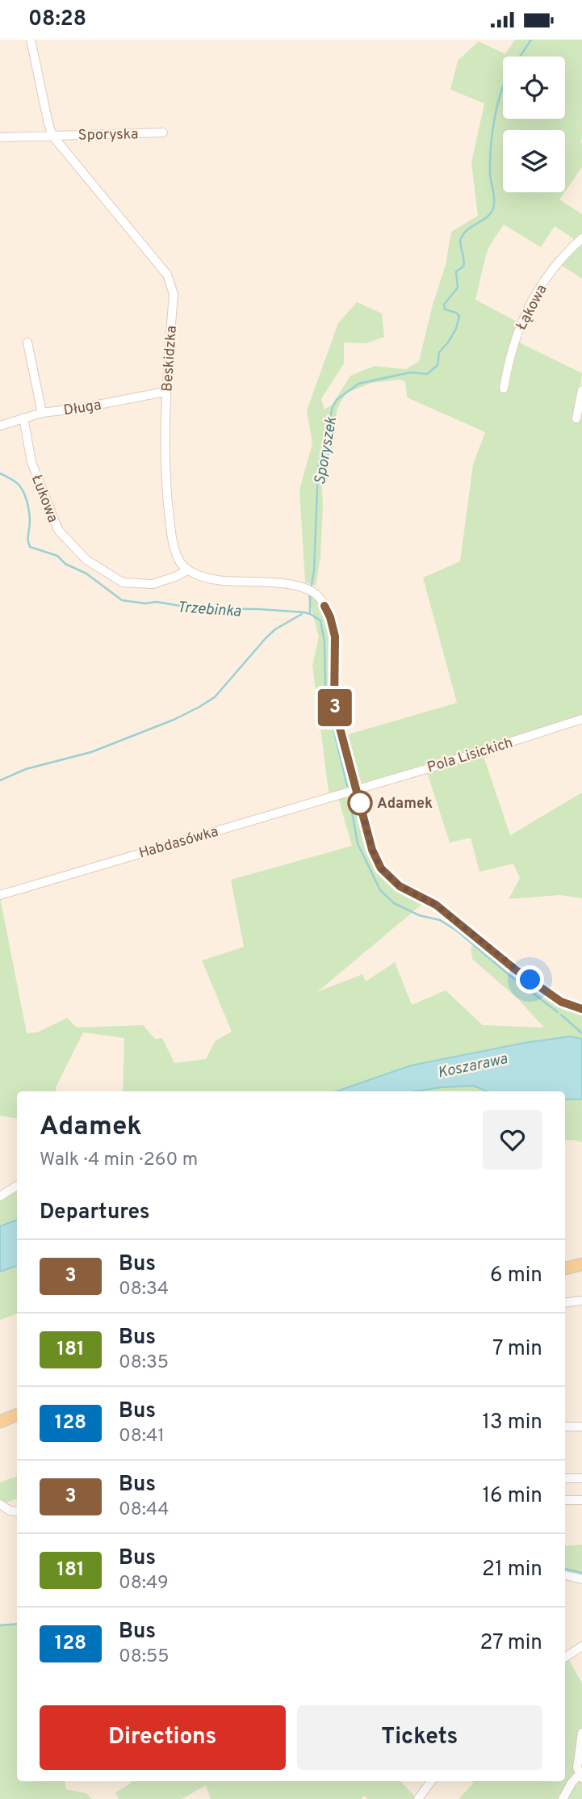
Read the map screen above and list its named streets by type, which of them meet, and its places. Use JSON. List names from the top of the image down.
{
  "streets": {
    "street": [
      "Sporyska",
      "Łąkowa",
      "Beskidzka",
      "Długa",
      "Łukowa",
      "Pola Lisickich",
      "Habdasówka"
    ]
  },
  "crossings": [
    ["Sporyska", "Beskidzka"],
    ["Beskidzka", "Długa"],
    ["Beskidzka", "Łukowa"],
    ["Długa", "Łukowa"],
    ["Pola Lisickich", "Habdasówka"]
  ],
  "water": ["Sporyszek", "Trzebinka", "Koszarawa"],
  "places": ["Adamek"],
  "lines": ["bus line 3"],
  "page": {
    "status": "08:28",
    "on_map": "3",
    "heading": [
      ["Adamek", "Walk · 4 min · 260 m"],
      "Departures"
    ],
    "list": [
      {
        "mark": "3",
        "name": "Bus",
        "note": "08:34",
        "value": "6 min"
      },
      {
        "mark": "181",
        "name": "Bus",
        "note": "08:35",
        "value": "7 min"
      },
      {
        "mark": "128",
        "name": "Bus",
        "note": "08:41",
        "value": "13 min"
      },
      {
        "mark": "3",
        "name": "Bus",
        "note": "08:44",
        "value": "16 min"
      },
      {
        "mark": "181",
        "name": "Bus",
        "note": "08:49",
        "value": "21 min"
      },
      {
        "mark": "128",
        "name": "Bus",
        "note": "08:55",
        "value": "27 min"
      }
    ],
    "buttons": ["Directions", "Tickets"]
  }
}
